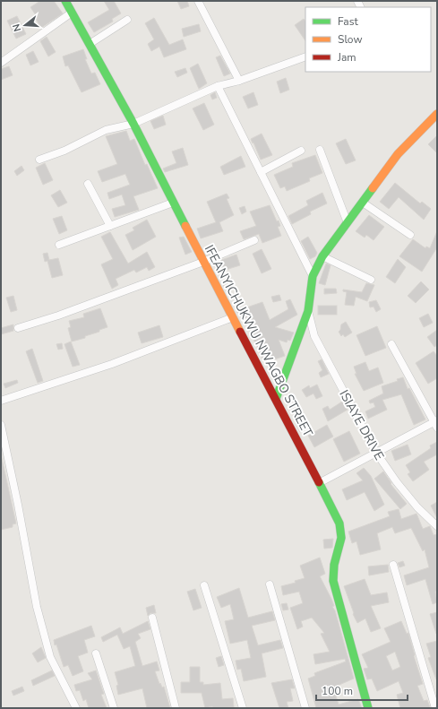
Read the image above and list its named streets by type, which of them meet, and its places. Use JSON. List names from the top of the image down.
{
  "streets": {
    "street": ["IFEANYICHUKWU NWAGBO STREET", "ISIAYE DRIVE"]
  },
  "legend": ["Fast", "Slow", "Jam"],
  "scale_bar": "100 m",
  "north": "left"
}
